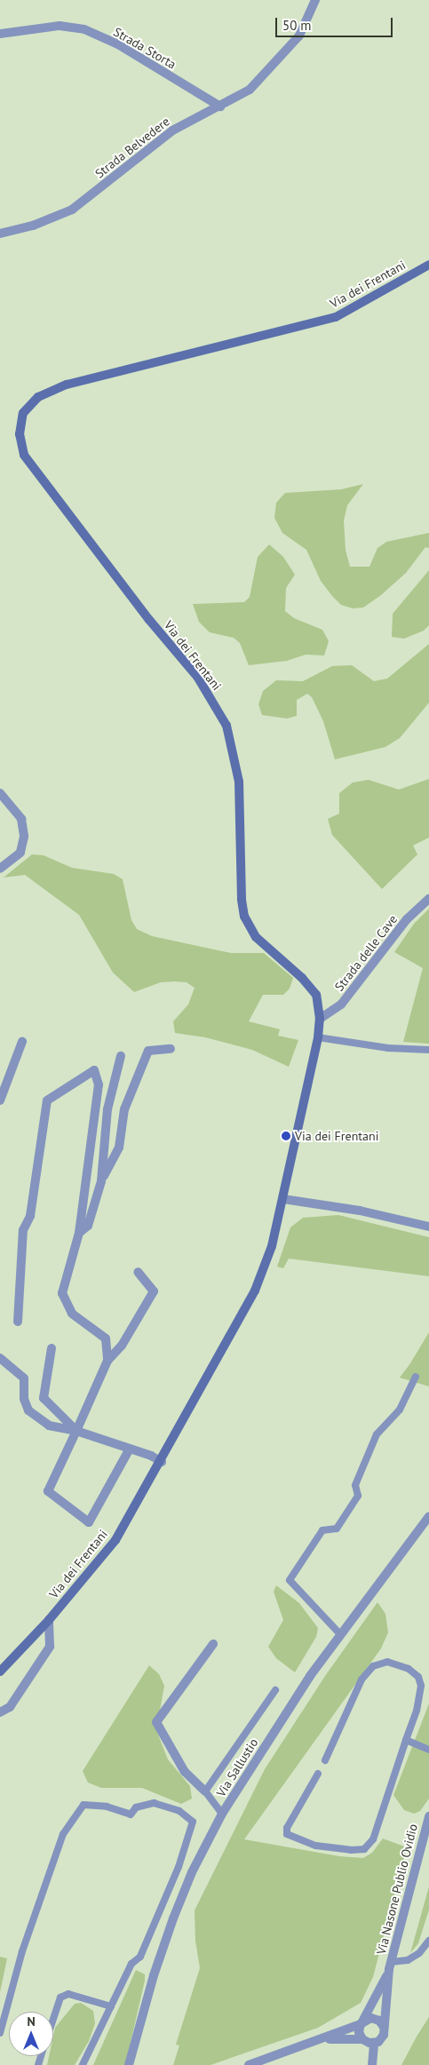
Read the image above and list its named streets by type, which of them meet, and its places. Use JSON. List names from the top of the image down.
{
  "streets": {
    "main road": ["Via dei Frentani"],
    "street": [
      "Strada Storta",
      "Strada Belvedere",
      "Strada delle Cave",
      "Via Sallustio",
      "Via Nasone Publio Ovidio"
    ]
  },
  "crossings": [
    ["Strada Storta", "Strada Belvedere"],
    ["Via dei Frentani", "Strada delle Cave"]
  ],
  "places": ["Via dei Frentani"],
  "scale_bar": "50 m",
  "north": "top"
}
